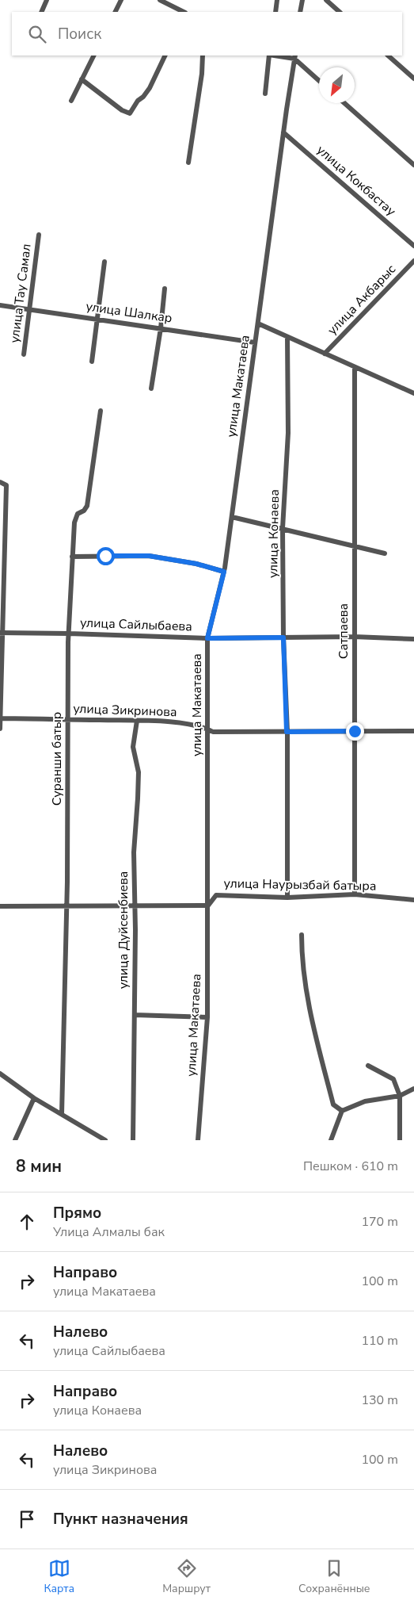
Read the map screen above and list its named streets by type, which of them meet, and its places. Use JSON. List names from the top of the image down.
{
  "streets": {
    "street": [
      "улица Кокбастау",
      "улица Тау Самал",
      "улица Акбарыс",
      "улица Шалкар",
      "улица Макатаева",
      "улица Конаева",
      "улица Сайлыбаева",
      "Сатпаева",
      "улица Зикринова",
      "Суранши батыр",
      "улица Наурызбай батыра",
      "улица Дуйсенбиева"
    ]
  },
  "crossings": [
    ["улица Кокбастау", "улица Макатаева"],
    ["улица Тау Самал", "улица Шалкар"],
    ["улица Шалкар", "улица Макатаева"],
    ["улица Макатаева", "улица Сайлыбаева"],
    ["улица Макатаева", "улица Зикринова"],
    ["улица Макатаева", "улица Наурызбай батыра"],
    ["улица Конаева", "улица Сайлыбаева"],
    ["улица Конаева", "улица Зикринова"],
    ["улица Конаева", "улица Наурызбай батыра"],
    ["улица Сайлыбаева", "Сатпаева"],
    ["улица Сайлыбаева", "Суранши батыр"],
    ["Сатпаева", "улица Зикринова"],
    ["Сатпаева", "улица Наурызбай батыра"],
    ["улица Зикринова", "Суранши батыр"],
    ["улица Зикринова", "улица Дуйсенбиева"]
  ],
  "north": "bottom left",
  "page": {
    "search": "Поиск",
    "heading": ["8 мин", "Пешком · 610 m"],
    "list": [
      ["Прямо", "Улица Алмалы бак", "170 m"],
      ["Направо", "улица Макатаева", "100 m"],
      ["Налево", "улица Сайлыбаева", "110 m"],
      ["Направо", "улица Конаева", "130 m"],
      ["Налево", "улица Зикринова", "100 m"],
      "Пункт назначения"
    ],
    "nav": ["Карта", "Маршрут", "Сохранённые"]
  }
}
